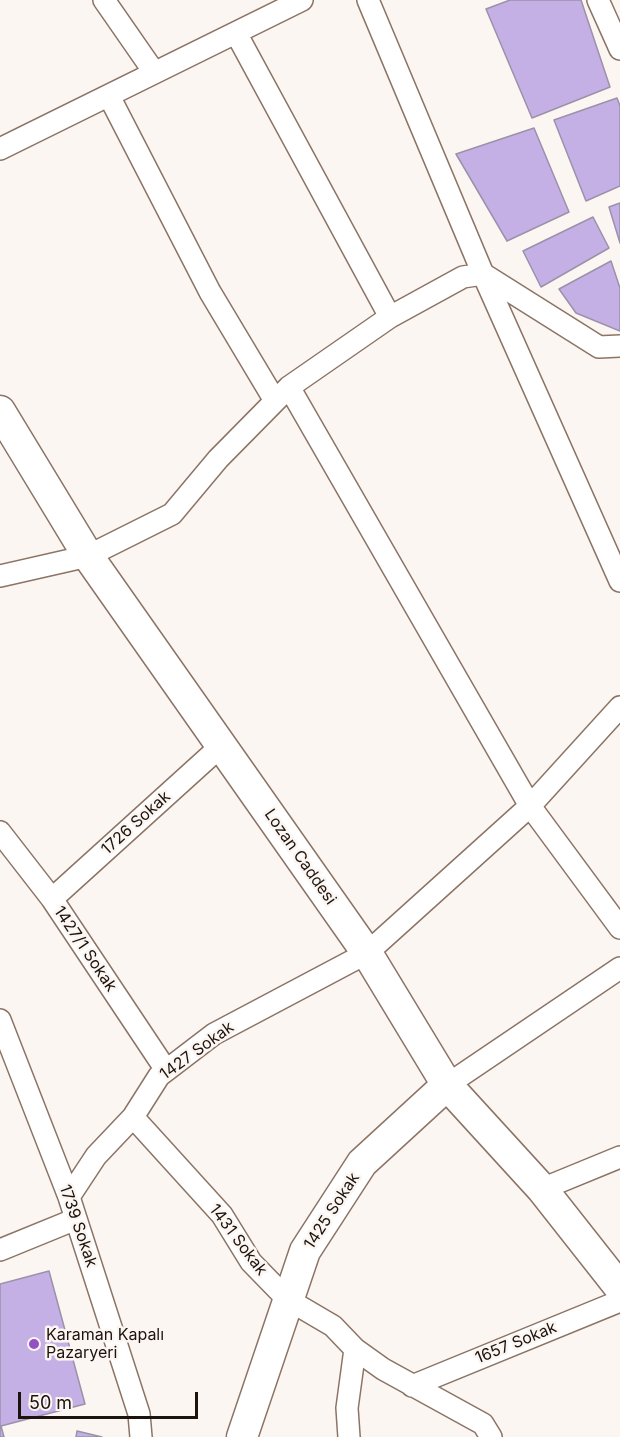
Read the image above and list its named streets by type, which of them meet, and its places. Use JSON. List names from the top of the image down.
{
  "streets": {
    "main road": ["Lozan Caddesi", "1425 Sokak"],
    "street": [
      "1726 Sokak",
      "1427/1 Sokak",
      "1427 Sokak",
      "1739 Sokak",
      "1431 Sokak",
      "1657 Sokak"
    ]
  },
  "crossings": [
    ["1726 Sokak", "Lozan Caddesi"],
    ["1726 Sokak", "1427/1 Sokak"],
    ["Lozan Caddesi", "1427 Sokak"],
    ["Lozan Caddesi", "1425 Sokak"],
    ["1427/1 Sokak", "1427 Sokak"],
    ["1427 Sokak", "1739 Sokak"],
    ["1427 Sokak", "1431 Sokak"],
    ["1425 Sokak", "1431 Sokak"]
  ],
  "places": ["Karaman Kapalı Pazaryeri"],
  "scale_bar": "50 m"
}
